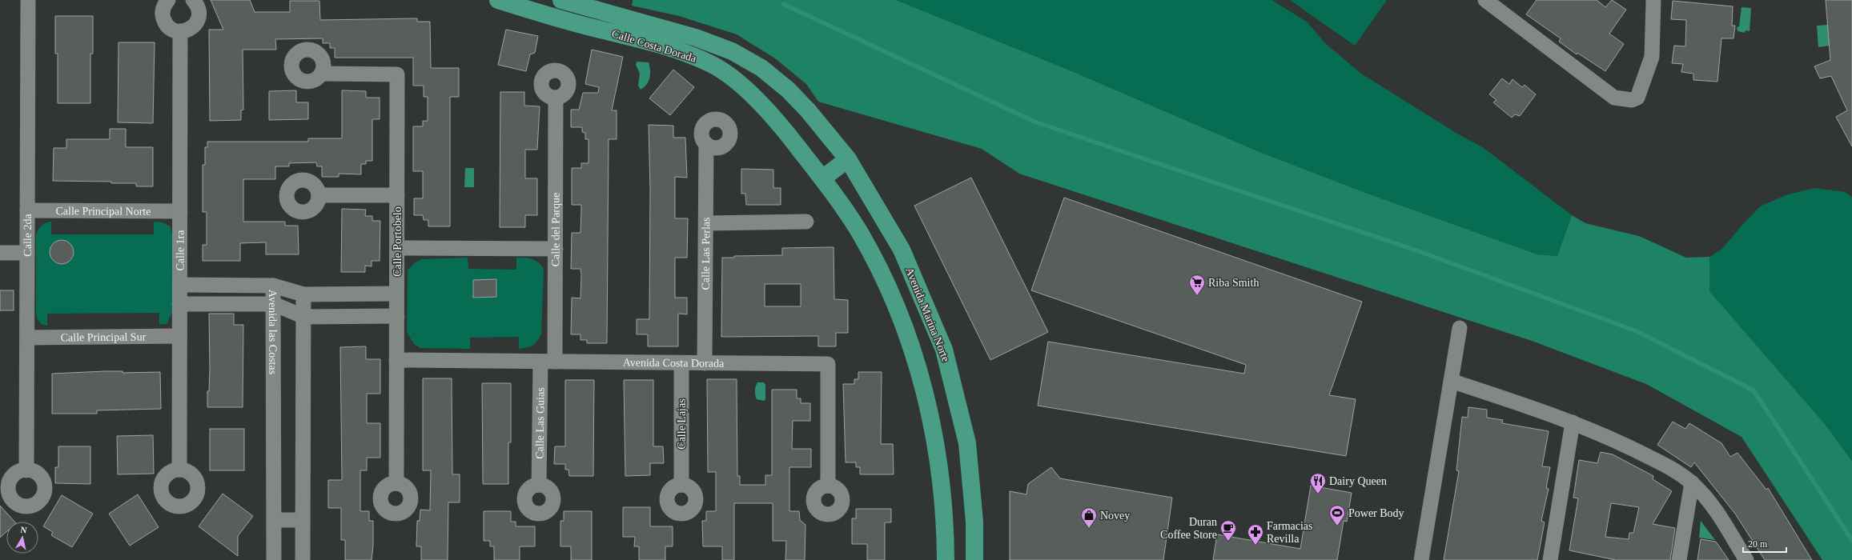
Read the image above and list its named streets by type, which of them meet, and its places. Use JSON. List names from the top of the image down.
{
  "streets": {
    "main road": ["Calle Costa Dorada", "Avenida Marina Norte"],
    "street": [
      "Calle Principal Norte",
      "Calle del Parque",
      "Calle 2da",
      "Calle Portobelo",
      "Calle 1ra",
      "Calle Las Perlas",
      "Avenida las Costas",
      "Calle Principal Sur",
      "Avenida Costa Dorada",
      "Calle Las Guias",
      "Calle Lajas"
    ]
  },
  "crossings": [
    ["Calle Costa Dorada", "Avenida Marina Norte"],
    ["Calle Principal Norte", "Calle 2da"],
    ["Calle Principal Norte", "Calle 1ra"],
    ["Calle del Parque", "Avenida Costa Dorada"],
    ["Calle del Parque", "Calle Las Guias"],
    ["Calle 2da", "Calle Principal Sur"],
    ["Calle Portobelo", "Avenida las Costas"],
    ["Calle Portobelo", "Avenida Costa Dorada"],
    ["Calle 1ra", "Calle Principal Sur"],
    ["Calle Las Perlas", "Avenida Costa Dorada"],
    ["Avenida Costa Dorada", "Calle Las Guias"],
    ["Avenida Costa Dorada", "Calle Lajas"]
  ],
  "places": {
    "supermarket": ["Riba Smith"],
    "restaurant": ["Dairy Queen"],
    "sports": ["Power Body"],
    "shop": ["Novey"],
    "cafe": ["Duran Coffee Store"],
    "pharmacy": ["Farmacias Revilla"]
  },
  "scale_bar": "20 m",
  "north": "top"
}
